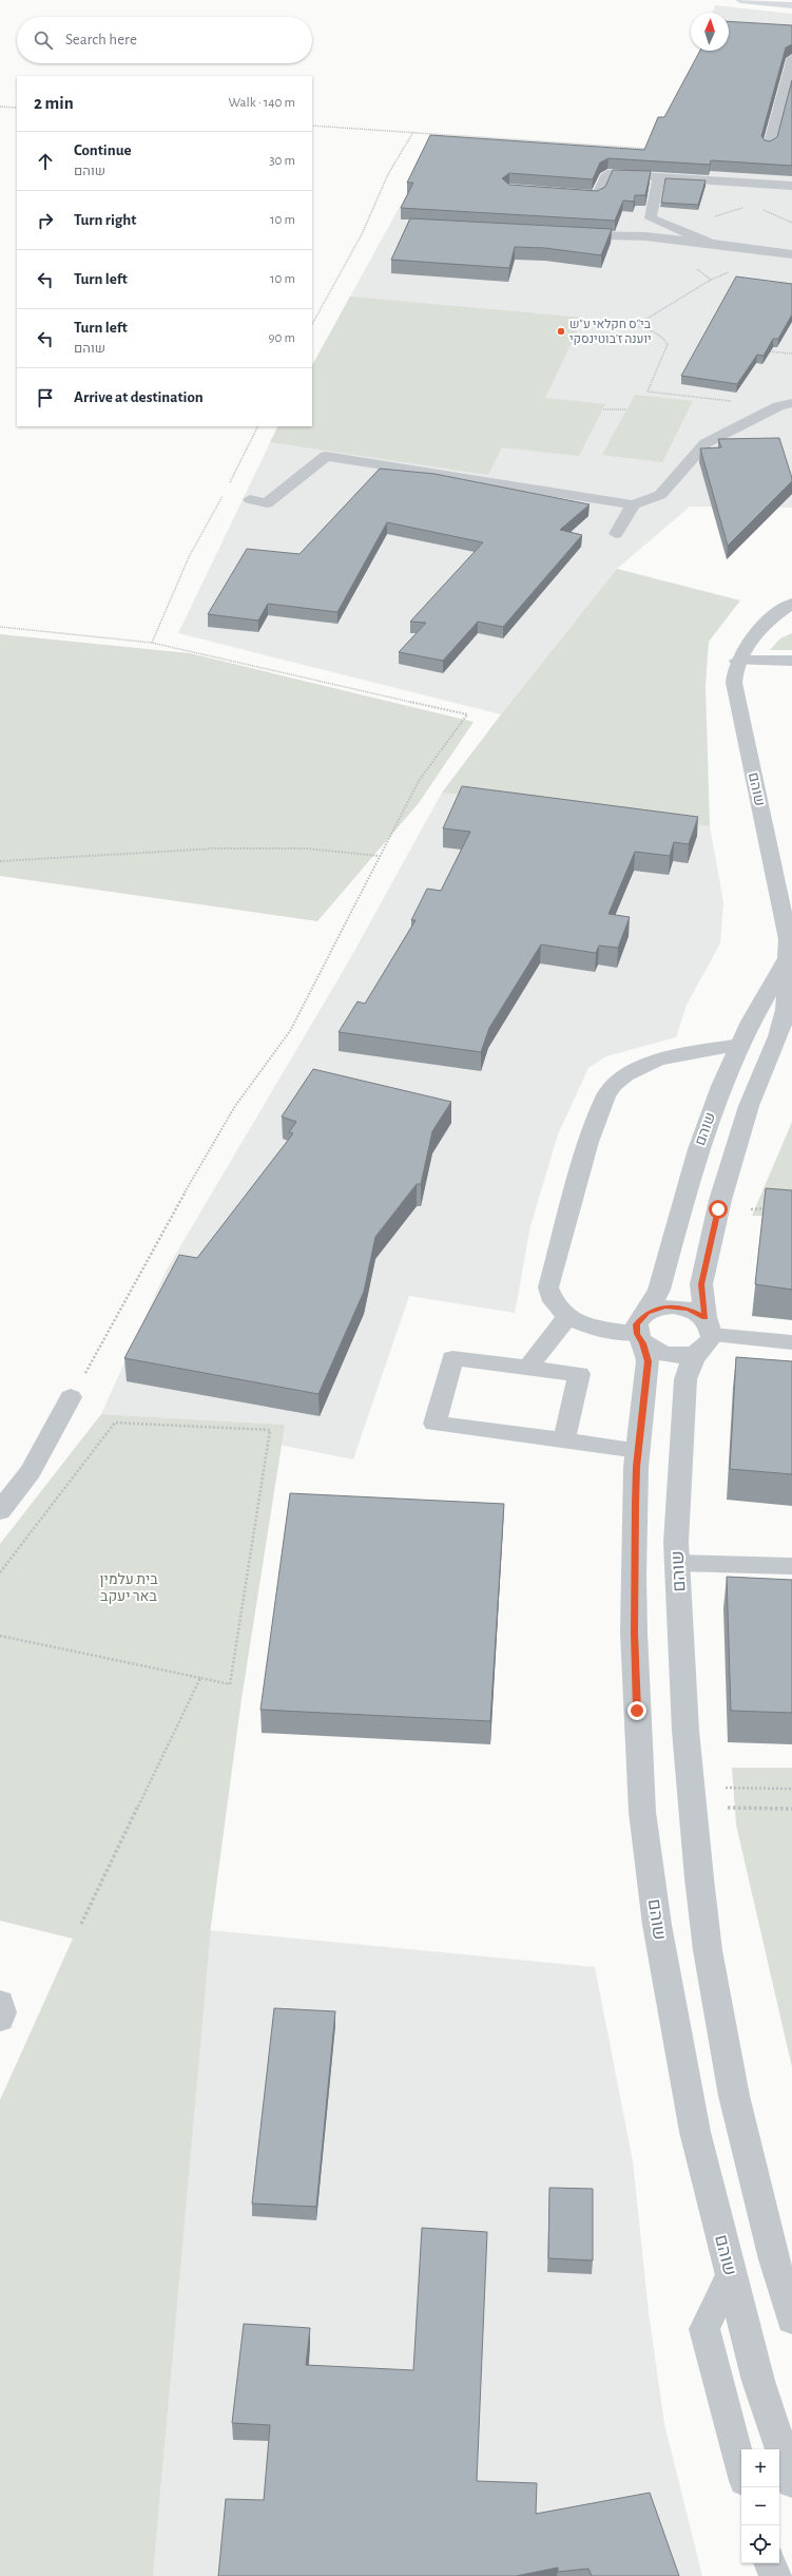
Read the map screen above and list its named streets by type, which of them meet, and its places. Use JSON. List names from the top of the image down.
{
  "streets": {
    "street": ["שוהם"]
  },
  "parks": ["בית עלמין באר יעקב"],
  "places": ["בי\"ס חקלאי ע\"ש יוענה ז'בוטינסקי"],
  "north": "top",
  "page": {
    "search": "Search here",
    "heading": ["2 min", "Walk · 140 m"],
    "list": [
      ["Continue", "שוהם", "30 m"],
      ["Turn right", "10 m"],
      ["Turn left", "10 m"],
      ["Turn left", "שוהם", "90 m"],
      "Arrive at destination"
    ],
    "map_buttons": ["+", "−"]
  }
}
